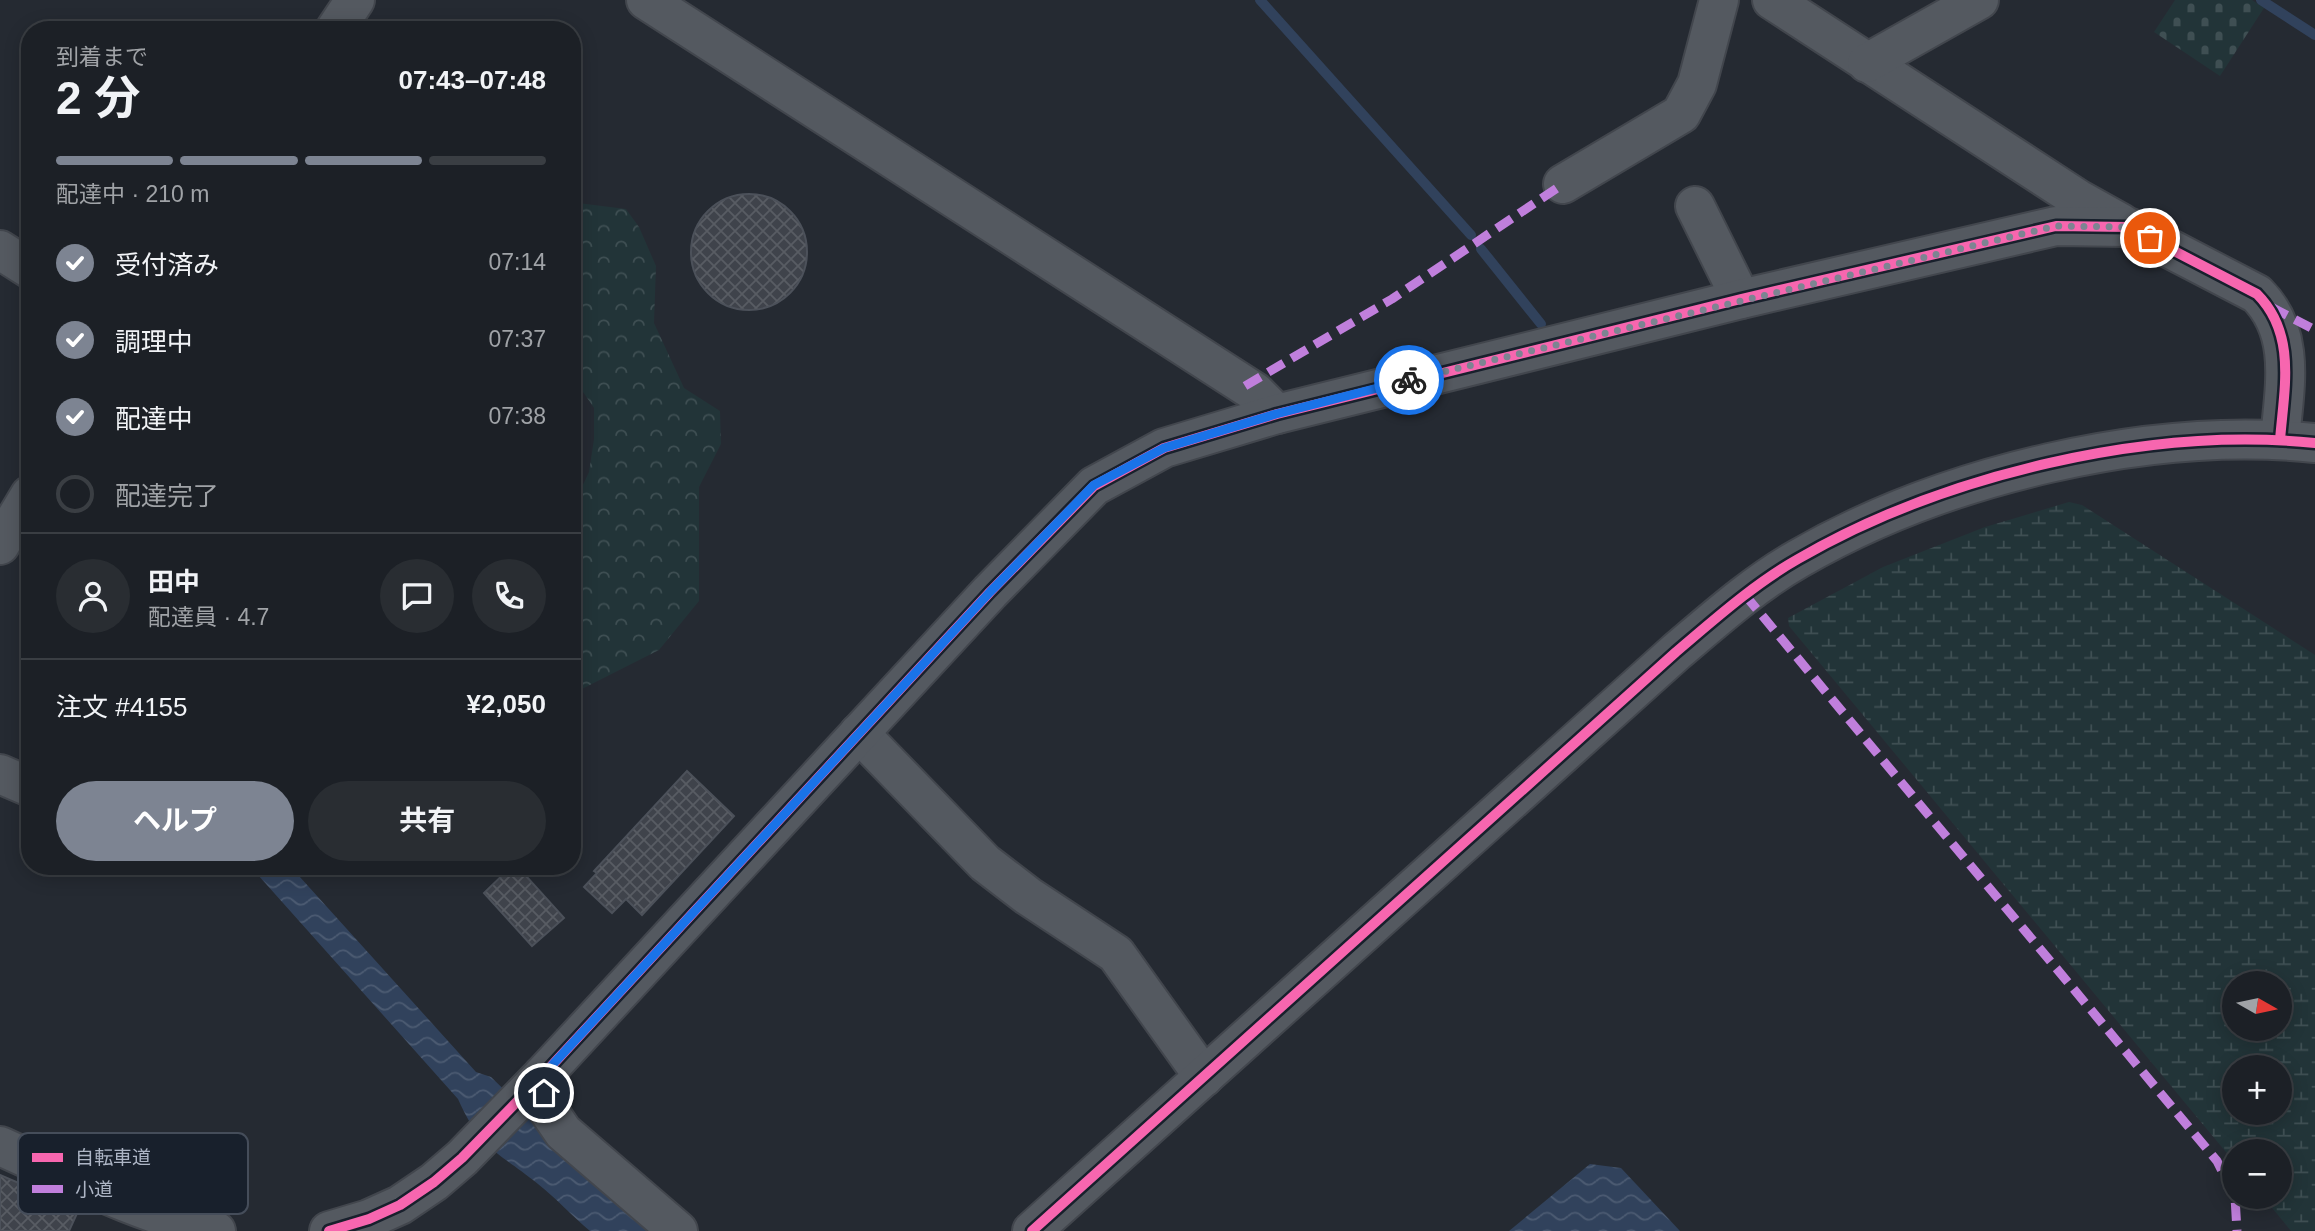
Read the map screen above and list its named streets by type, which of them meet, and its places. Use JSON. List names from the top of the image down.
{
  "legend": ["自転車道", "小道"],
  "north": "right",
  "page": {
    "heading": ["2 分", "到着まで", "07:43–07:48"],
    "panel": [
      "田中",
      "配達員 · 4.7",
      "注文 #4155",
      "¥2,050"
    ],
    "bar": "配達中 · 210 m",
    "list": [
      ["受付済み", "07:14"],
      ["調理中", "07:37"],
      ["配達中", "07:38"],
      "配達完了"
    ],
    "buttons": ["ヘルプ", "共有"],
    "map_buttons": ["+", "−"]
  }
}
